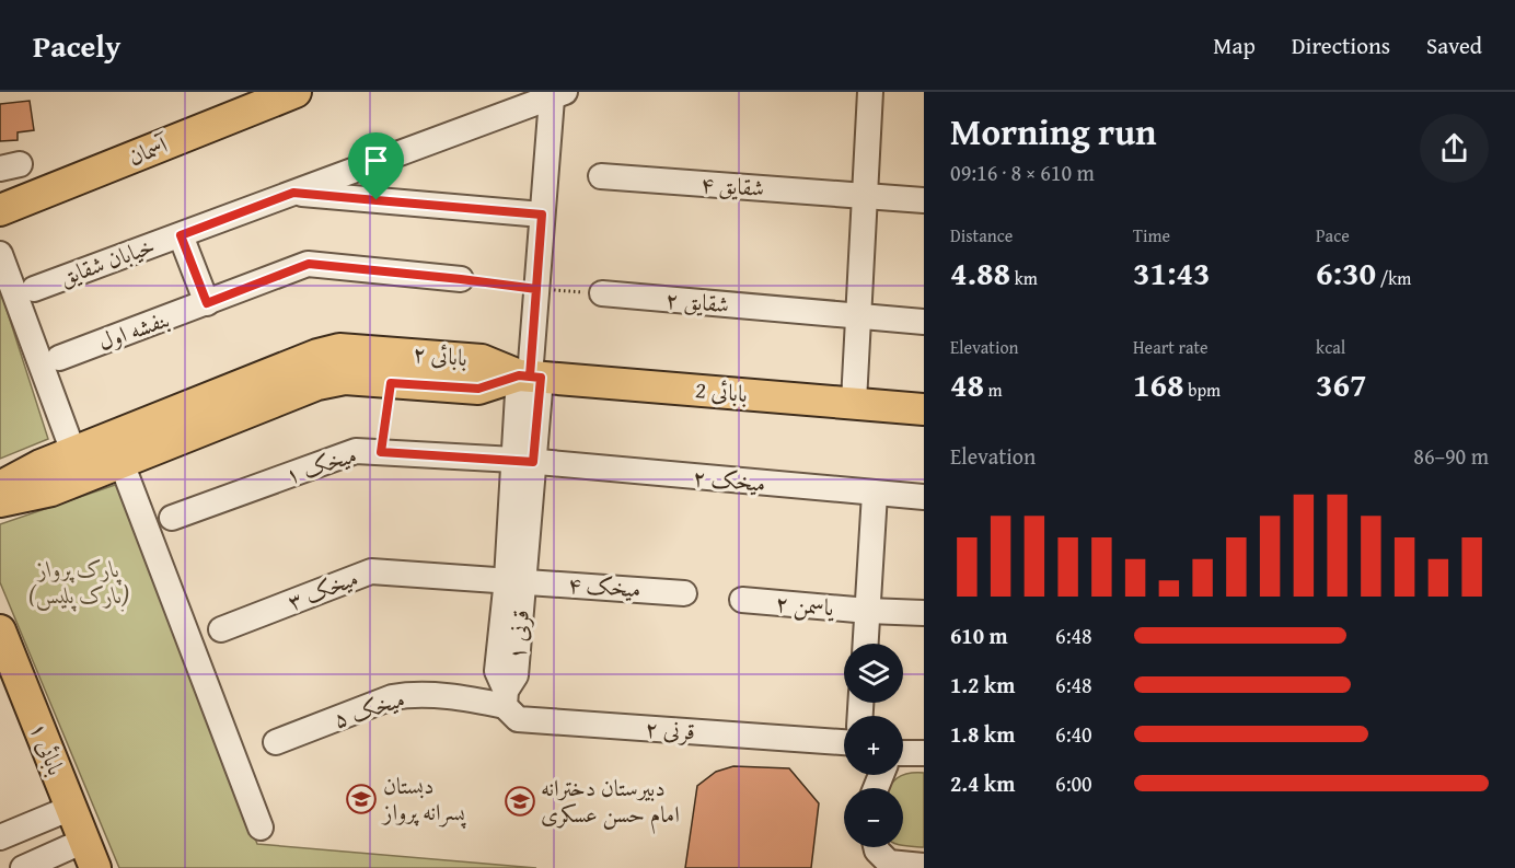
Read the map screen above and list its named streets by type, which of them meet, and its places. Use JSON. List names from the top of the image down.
{
  "streets": {
    "main road": [
      "آسمان",
      "بابائی ۲",
      "بابائی 2",
      "بابائی ۱"
    ],
    "street": [
      "شقایق ۴",
      "خیابان شقایق",
      "شقایق ۲",
      "بنفشه اول",
      "میخک ۱",
      "میخک ۲",
      "میخک ۴",
      "میخک ۳",
      "یاسمن ۲",
      "قرنی ۱",
      "میخک ۵",
      "قرنی ۲"
    ]
  },
  "crossings": [
    ["خیابان شقایق", "قرنی ۱"],
    ["بابائی ۲", "بابائی 2"],
    ["بابائی ۲", "قرنی ۱"],
    ["بابائی 2", "قرنی ۱"],
    ["میخک ۱", "میخک ۲"],
    ["میخک ۱", "قرنی ۱"],
    ["میخک ۲", "قرنی ۱"],
    ["میخک ۴", "میخک ۳"],
    ["میخک ۴", "قرنی ۱"],
    ["میخک ۳", "قرنی ۱"],
    ["قرنی ۱", "میخک ۵"],
    ["قرنی ۱", "قرنی ۲"],
    ["میخک ۵", "قرنی ۲"]
  ],
  "parks": ["پارک پرواز (پارک پلیس)"],
  "places": {
    "school or university": ["دبستان پسرانه پرواز", "دبیرستان دخترانه امام حسن عسکری"]
  },
  "page": {
    "header": "Pacely",
    "nav": ["Map", "Directions", "Saved"],
    "heading": ["Morning run", "09:16 · 8 × 610 m"],
    "stats": [
      ["Distance", "4.88 km"],
      ["Time", "31:43"],
      ["Pace", "6:30 /km"],
      ["Elevation", "48 m"],
      ["Heart rate", "168 bpm"],
      ["kcal", "367"]
    ],
    "chart": ["Elevation", "86–90 m"],
    "list": [
      {
        "name": "610 m",
        "note": "6:48"
      },
      {
        "name": "1.2 km",
        "note": "6:48"
      },
      {
        "name": "1.8 km",
        "note": "6:40"
      },
      {
        "name": "2.4 km",
        "note": "6:00"
      }
    ],
    "map_buttons": ["+", "−"]
  }
}
